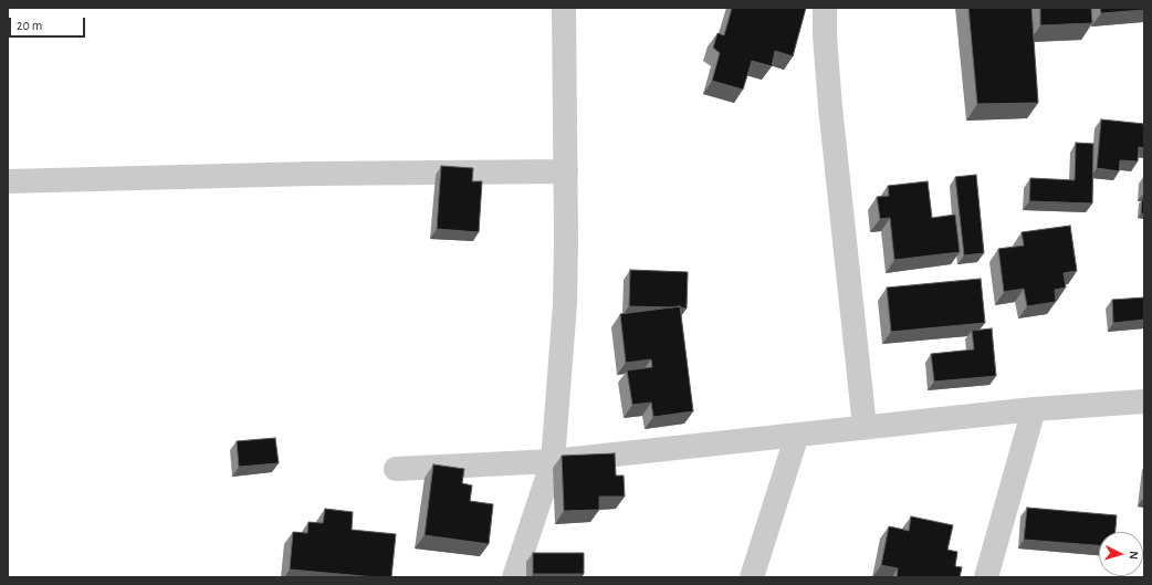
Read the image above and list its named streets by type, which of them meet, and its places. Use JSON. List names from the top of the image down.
{
  "scale_bar": "20 m",
  "north": "right"
}
